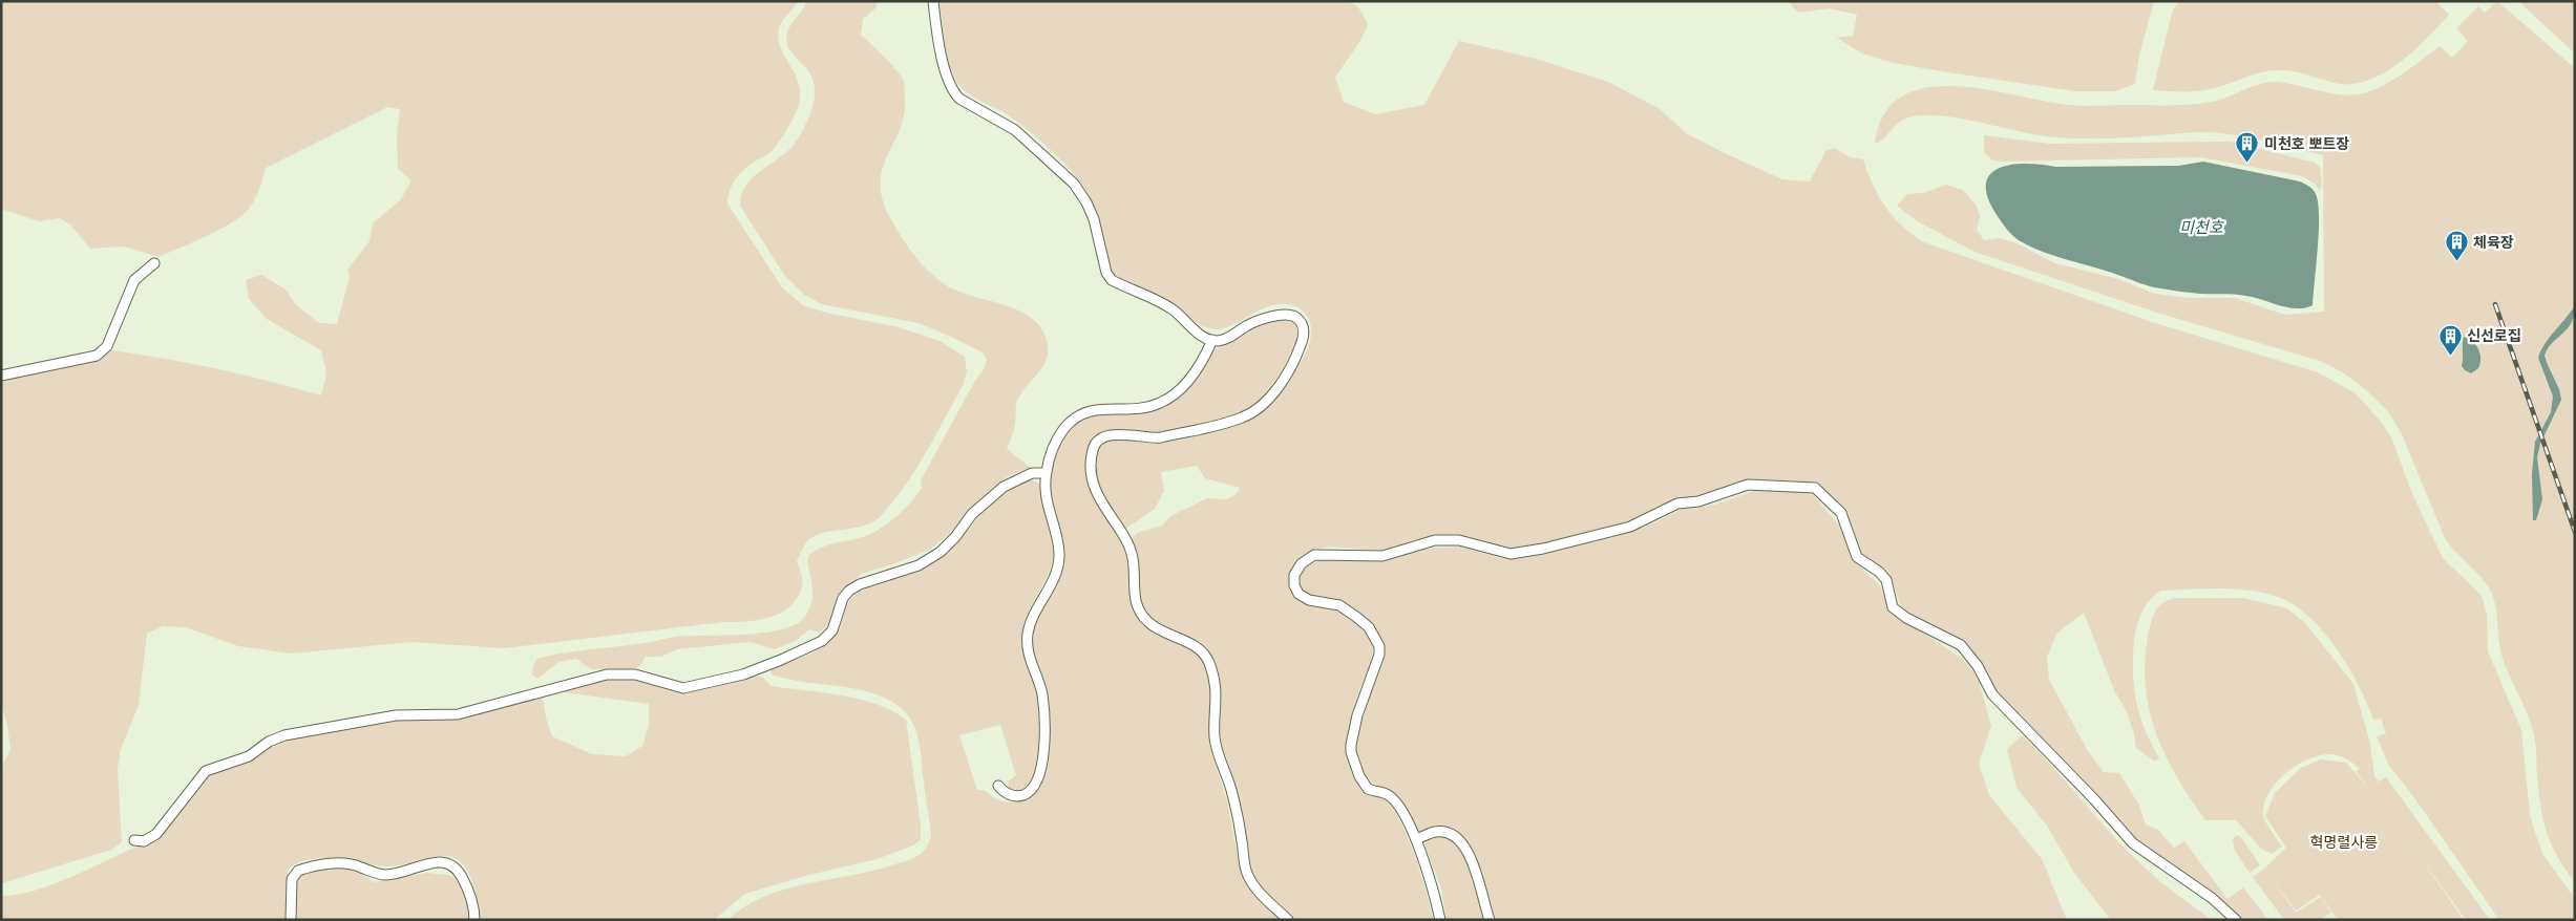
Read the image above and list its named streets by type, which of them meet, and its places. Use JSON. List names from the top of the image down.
{
  "water": ["미천호"],
  "parks": ["혁명렬사릉"],
  "places": {
    "building": ["미천호 뽀트장", "체육장", "신선로집"]
  }
}
